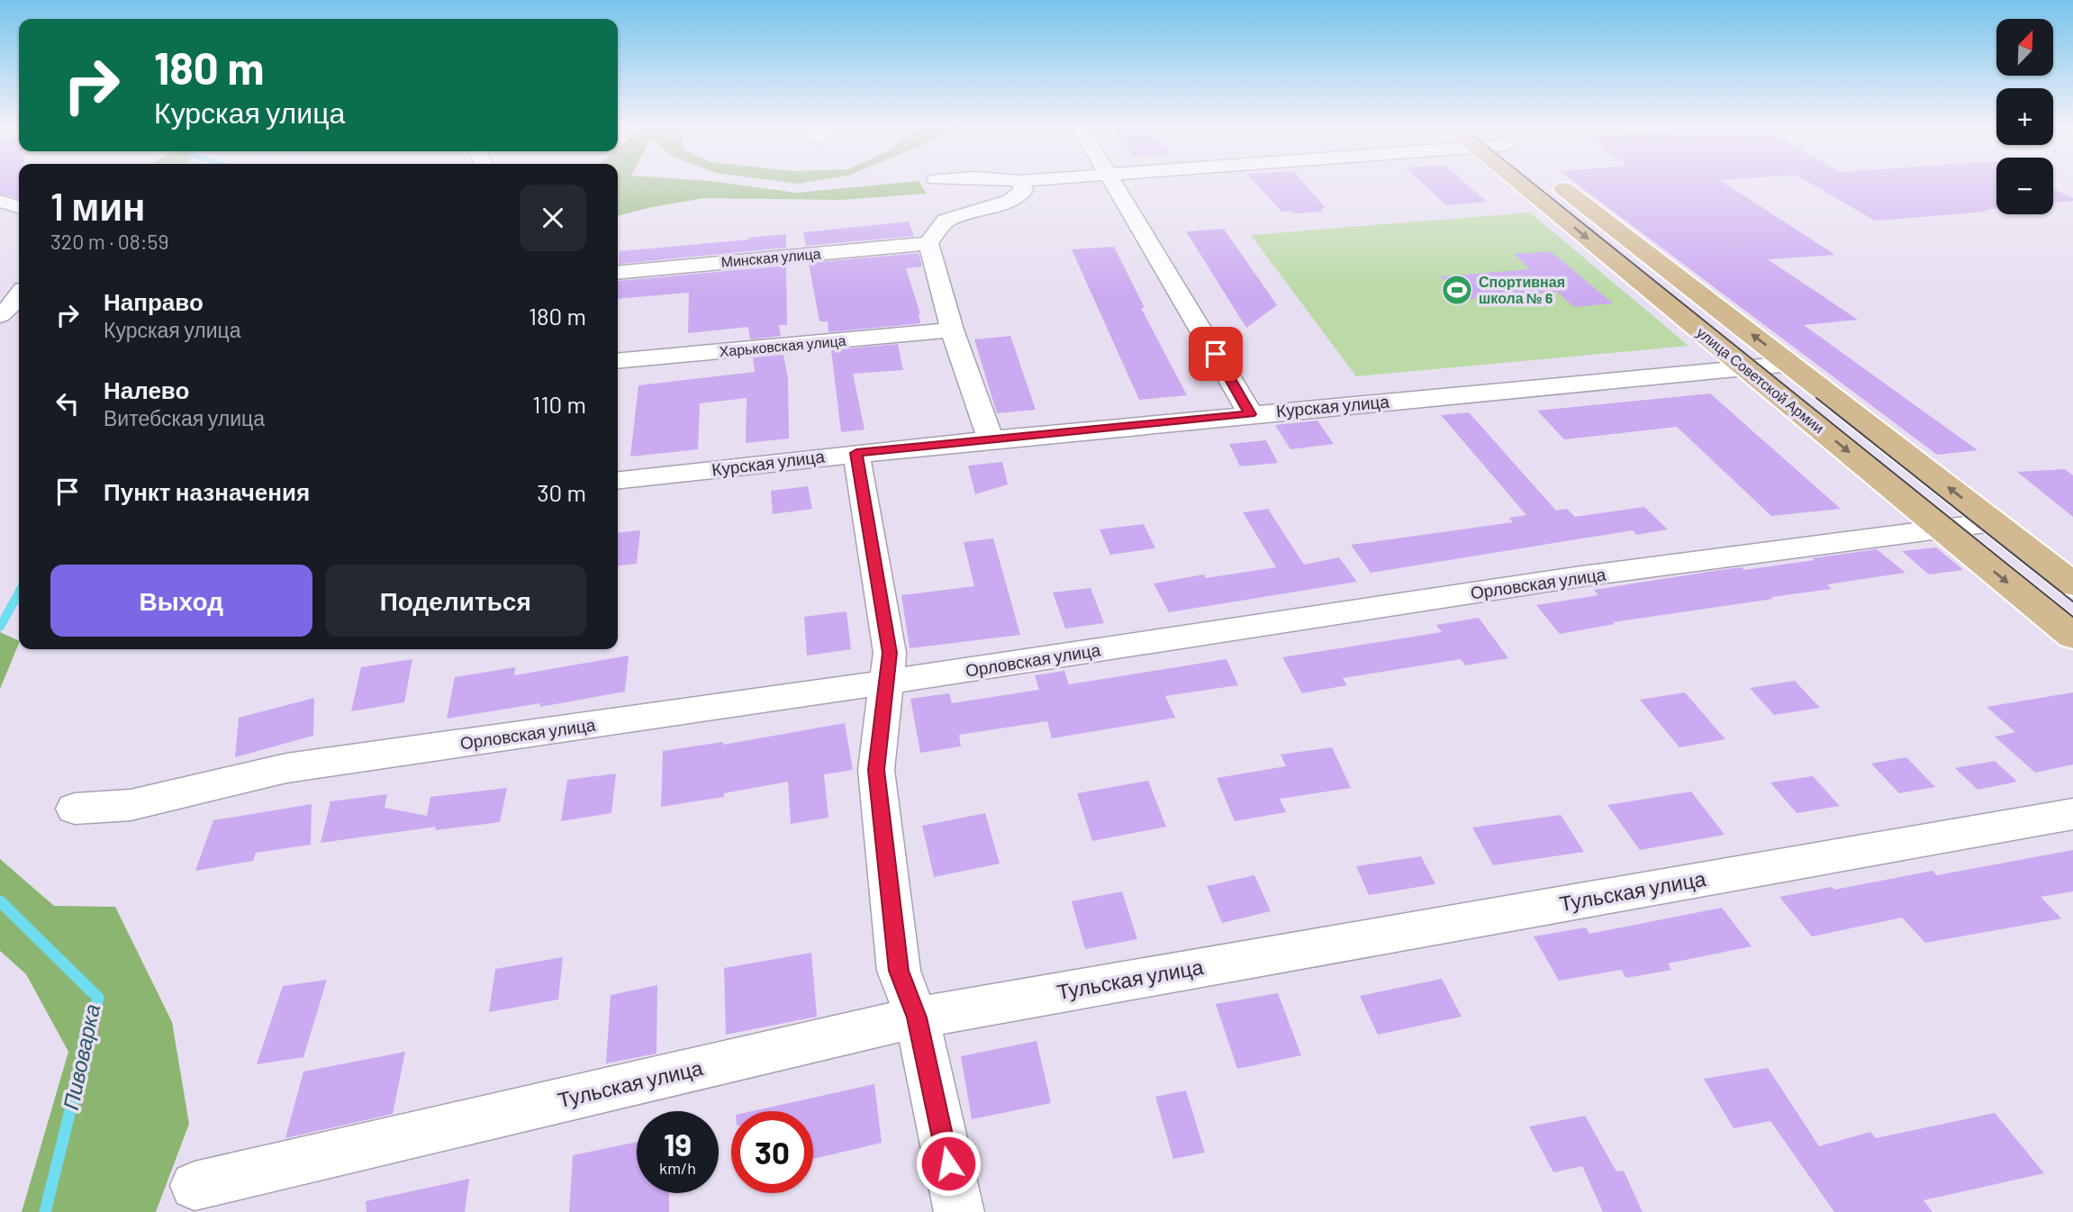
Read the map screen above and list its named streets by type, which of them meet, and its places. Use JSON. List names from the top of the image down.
{
  "streets": {
    "main road": ["улица Советской Армии"],
    "street": [
      "Минская улица",
      "Харьковская улица",
      "Курская улица",
      "Орловская улица",
      "Тульская улица"
    ]
  },
  "crossings": [
    ["улица Советской Армии", "Курская улица"],
    ["улица Советской Армии", "Орловская улица"]
  ],
  "water": ["Пивоварка"],
  "places": {
    "sports": ["Спортивная школа № 6"]
  },
  "north": "top right",
  "page": {
    "map_buttons": ["+", "−"],
    "turn": ["180 m", "Курская улица"],
    "heading": ["1 мин", "320 m · 08:59"],
    "list": [
      {
        "name": "Направо",
        "note": "Курская улица",
        "value": "180 m"
      },
      {
        "name": "Налево",
        "note": "Витебская улица",
        "value": "110 m"
      },
      {
        "name": "Пункт назначения",
        "value": "30 m"
      }
    ],
    "buttons": ["Выход", "Поделиться"],
    "speed": "19 km/h",
    "limit": "30"
  }
}
